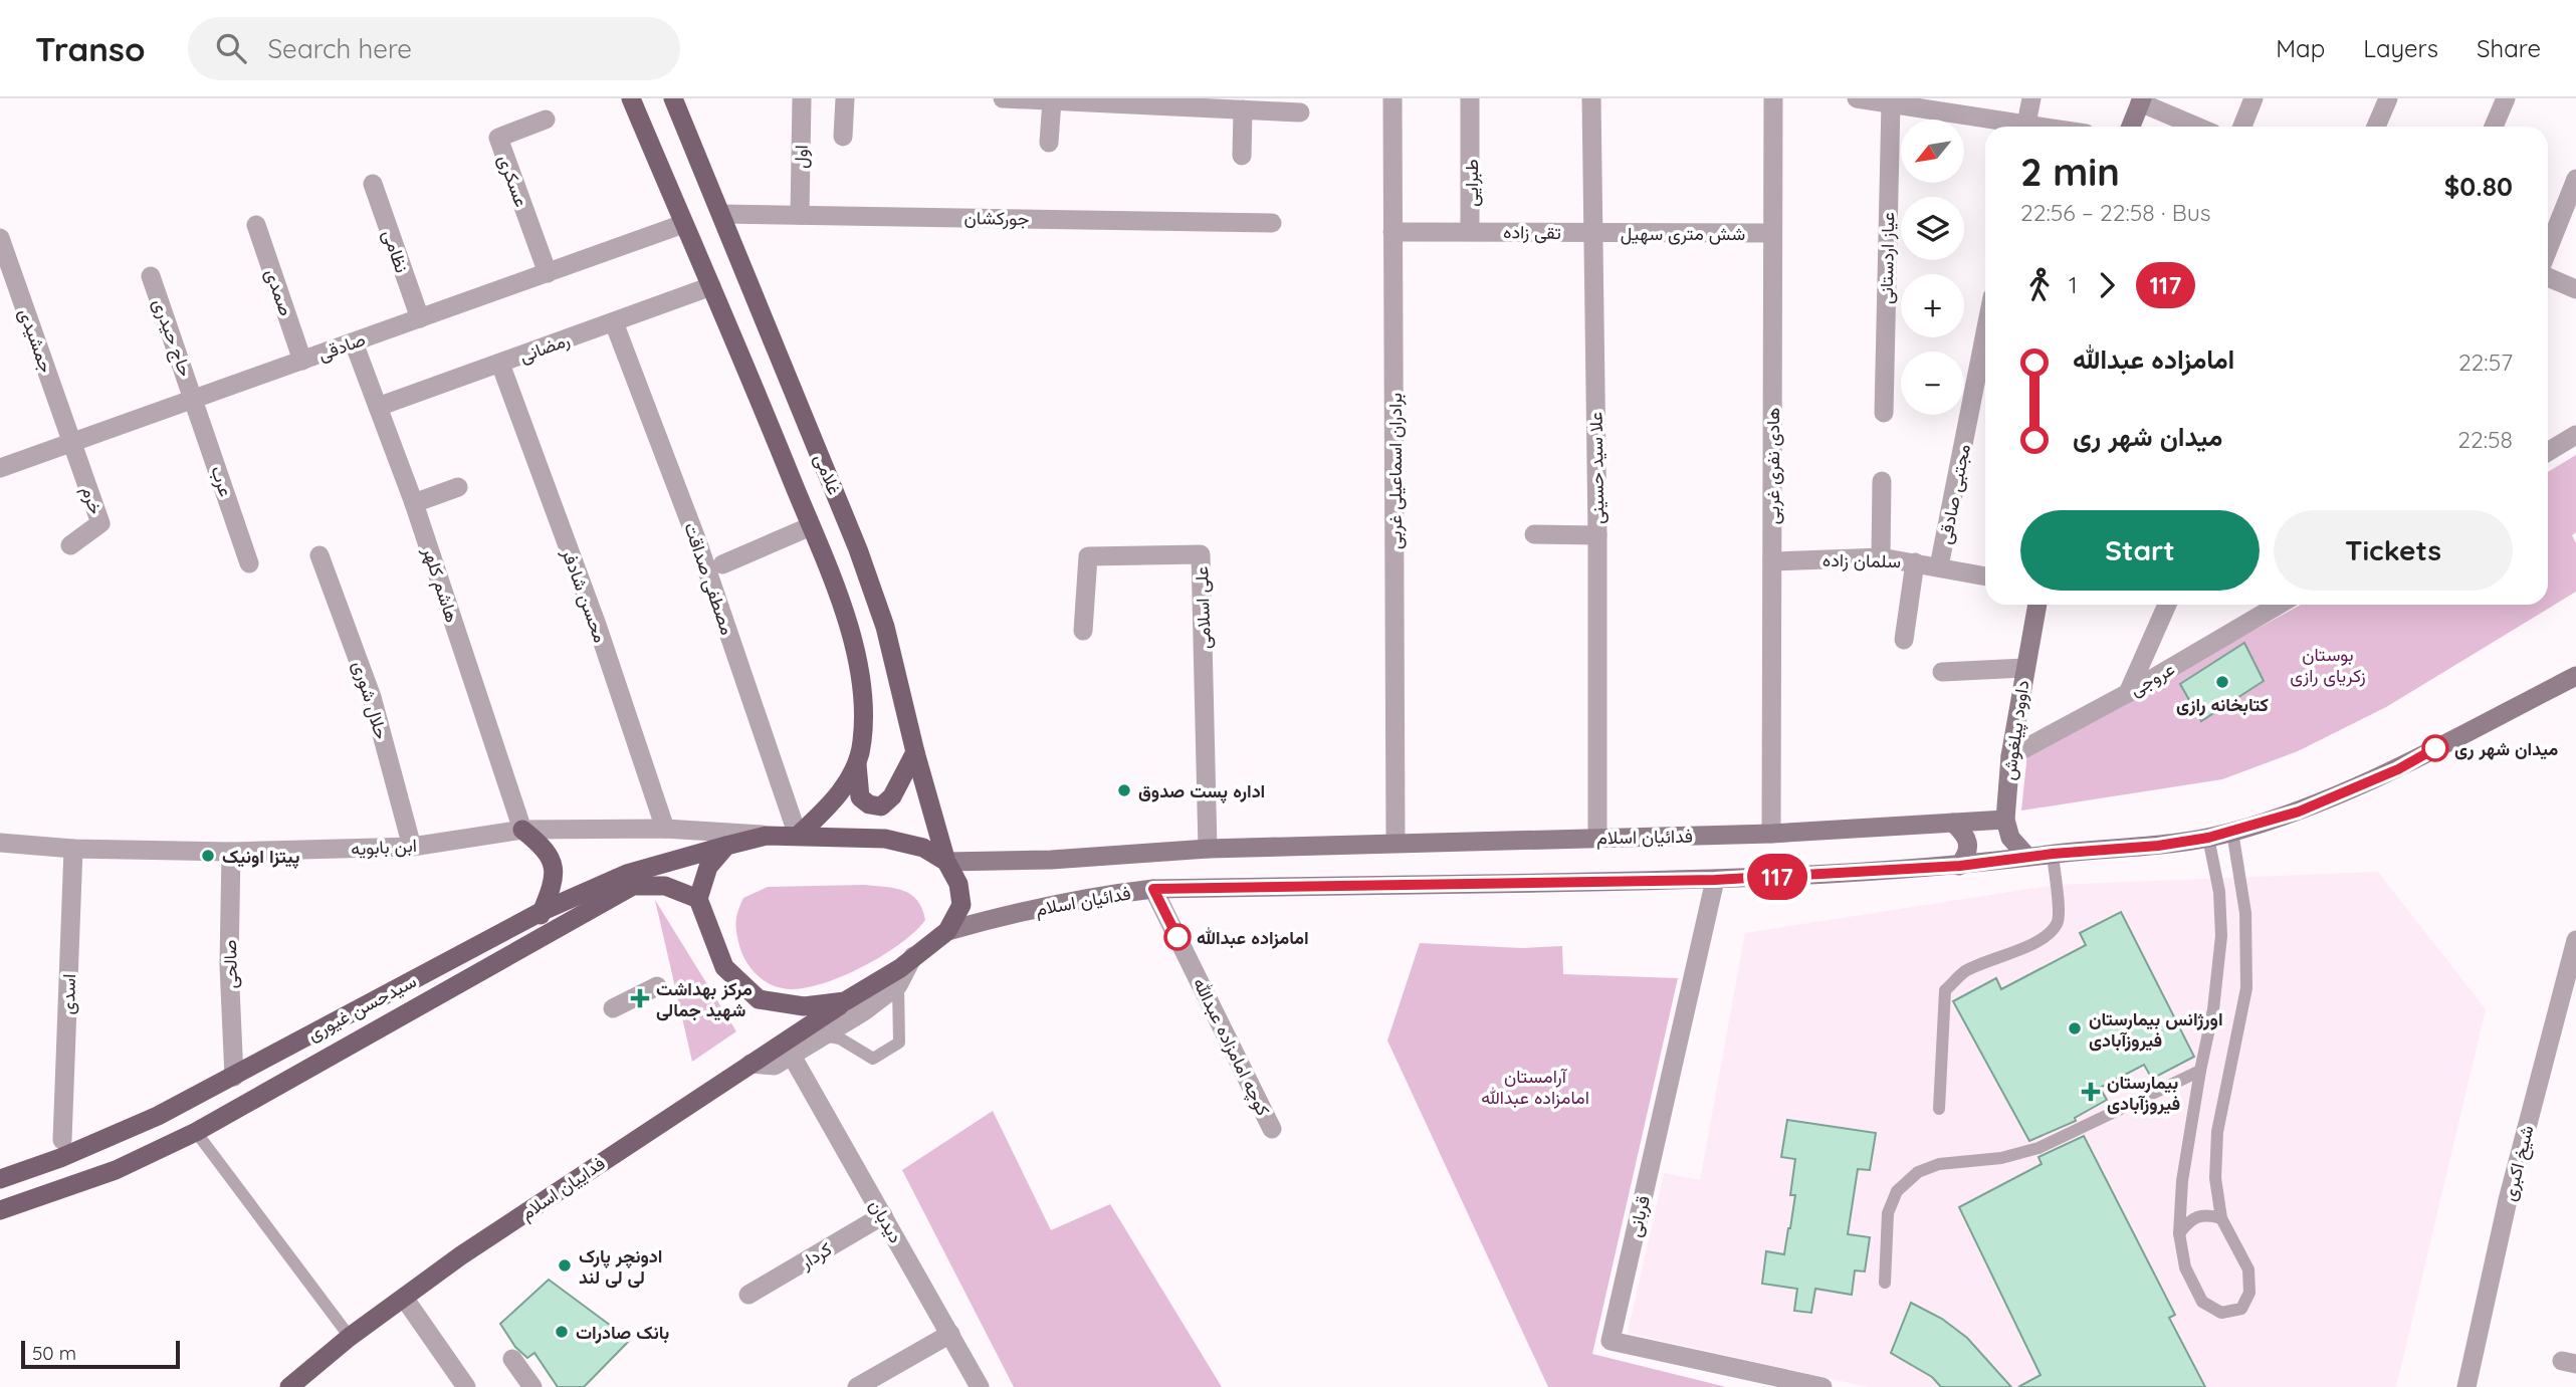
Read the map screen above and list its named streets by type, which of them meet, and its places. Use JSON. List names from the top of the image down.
{
  "streets": {
    "main road": [
      "غلامی",
      "داوود پیلغوش",
      "فدائیان اسلام",
      "سیدحسن غیوری",
      "فداییان اسلام"
    ],
    "street": [
      "اول",
      "عسکری",
      "طبرایی",
      "جورکشان",
      "تقی زاده",
      "شش متری سهیل",
      "نظامی",
      "عیاز اردستانی",
      "صمدی",
      "حاج حیدری",
      "جمشیدی",
      "صادقی",
      "رمضانی",
      "هادی نفری غربی",
      "علا سید حسینی",
      "برادران اسماعیلی غربی",
      "عرب",
      "مجتبی صادقی",
      "خرم",
      "سلمان زاده",
      "مصطفی صداقت",
      "هاشم کلهر",
      "محسن شادفر",
      "علی اسلامی",
      "عروجی",
      "حلال شوری",
      "ابن بابویه",
      "صالحی",
      "اسدی",
      "کوچه امامزاده عبدالله",
      "شیخ اکبری",
      "قربانی",
      "دیدبان",
      "کردار"
    ]
  },
  "crossings": [
    ["اول", "جورکشان"],
    ["عسکری", "صادقی"],
    ["طبرایی", "تقی زاده"],
    ["طبرایی", "برادران اسماعیلی غربی"],
    ["جورکشان", "غلامی"],
    ["تقی زاده", "شش متری سهیل"],
    ["تقی زاده", "علا سید حسینی"],
    ["شش متری سهیل", "هادی نفری غربی"],
    ["شش متری سهیل", "علا سید حسینی"],
    ["نظامی", "صادقی"],
    ["صمدی", "صادقی"],
    ["حاج حیدری", "صادقی"],
    ["حاج حیدری", "عرب"],
    ["جمشیدی", "صادقی"],
    ["جمشیدی", "خرم"],
    ["صادقی", "غلامی"],
    ["صادقی", "عرب"],
    ["صادقی", "خرم"],
    ["صادقی", "هاشم کلهر"],
    ["رمضانی", "غلامی"],
    ["رمضانی", "مصطفی صداقت"],
    ["رمضانی", "هاشم کلهر"],
    ["رمضانی", "محسن شادفر"],
    ["هادی نفری غربی", "سلمان زاده"],
    ["هادی نفری غربی", "فدائیان اسلام"],
    ["علا سید حسینی", "فدائیان اسلام"],
    ["برادران اسماعیلی غربی", "فدائیان اسلام"],
    ["غلامی", "مصطفی صداقت"],
    ["غلامی", "فدائیان اسلام"],
    ["غلامی", "ابن بابویه"],
    ["غلامی", "سیدحسن غیوری"],
    ["غلامی", "فداییان اسلام"],
    ["مجتبی صادقی", "سلمان زاده"],
    ["مصطفی صداقت", "فدائیان اسلام"],
    ["مصطفی صداقت", "ابن بابویه"],
    ["مصطفی صداقت", "سیدحسن غیوری"],
    ["مصطفی صداقت", "فداییان اسلام"],
    ["هاشم کلهر", "ابن بابویه"],
    ["محسن شادفر", "ابن بابویه"],
    ["علی اسلامی", "فدائیان اسلام"],
    ["عروجی", "داوود پیلغوش"],
    ["حلال شوری", "ابن بابویه"],
    ["داوود پیلغوش", "فدائیان اسلام"],
    ["فدائیان اسلام", "ابن بابویه"],
    ["فدائیان اسلام", "سیدحسن غیوری"],
    ["فدائیان اسلام", "کوچه امامزاده عبدالله"],
    ["فدائیان اسلام", "فداییان اسلام"],
    ["فدائیان اسلام", "قربانی"],
    ["ابن بابویه", "صالحی"],
    ["ابن بابویه", "اسدی"],
    ["ابن بابویه", "سیدحسن غیوری"],
    ["ابن بابویه", "فداییان اسلام"],
    ["صالحی", "سیدحسن غیوری"],
    ["سیدحسن غیوری", "فداییان اسلام"],
    ["دیدبان", "کردار"]
  ],
  "parks": ["بوستان زکریای رازی", "آرامستان امامزاده عبدالله"],
  "places": {
    "other": [
      "کتابخانه رازی",
      "میدان شهر ری",
      "اداره پست صدوق",
      "پیتزا اونیک",
      "امامزاده عبدالله",
      "اورژانس بیمارستان فیروزآبادی",
      "ادونچر پارک لی لی لند",
      "بانک صادرات"
    ],
    "health": ["مرکز بهداشت شهید جمالی", "بیمارستان فیروزآبادی"]
  },
  "lines": ["bus line 117"],
  "scale_bar": "50 m",
  "north": "bottom left",
  "page": {
    "header": "Transo",
    "search": "Search here",
    "nav": ["Map", "Layers", "Share"],
    "on_map": "117",
    "map_buttons": ["+", "−"],
    "heading": ["2 min", "22:56 – 22:58 · Bus", "$0.80"],
    "legs": ["1", "117"],
    "list": [
      {
        "name": "امامزاده عبدالله",
        "value": "22:57"
      },
      {
        "name": "میدان شهر ری",
        "value": "22:58"
      }
    ],
    "buttons": ["Start", "Tickets"],
    "scale": "50 m"
  }
}
